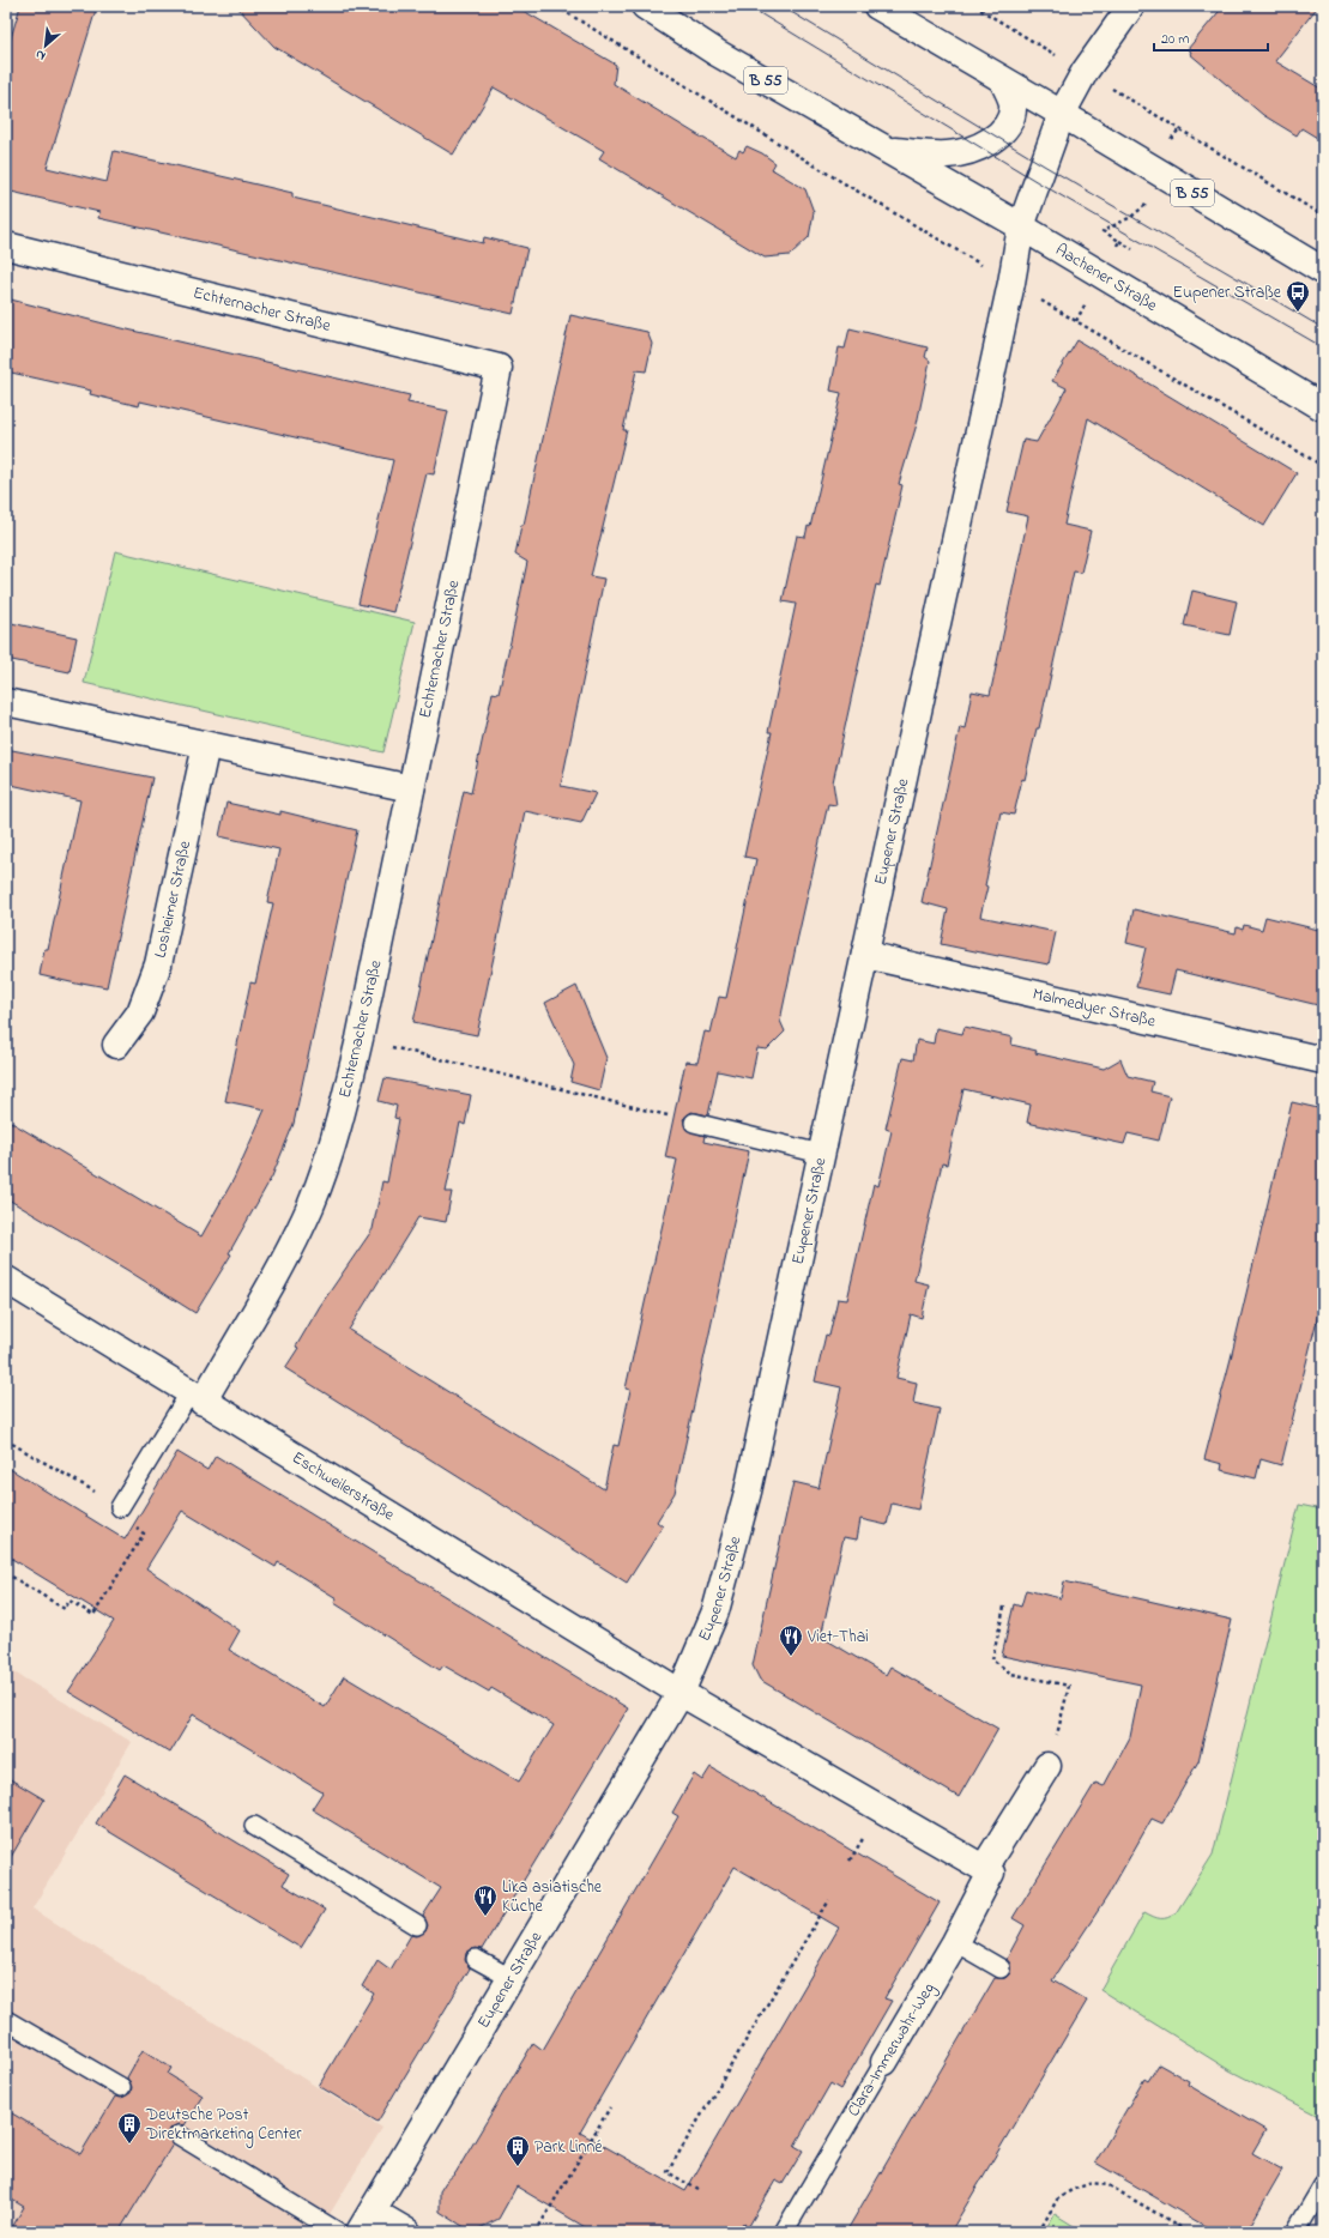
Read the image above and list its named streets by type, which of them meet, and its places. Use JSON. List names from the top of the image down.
{
  "streets": {
    "street": [
      "B 55",
      "Aachener Straße",
      "Echternacher Straße",
      "Eupener Straße",
      "Losheimer Straße",
      "Malmedyer Straße",
      "Eschweilerstraße",
      "Clara-Immerwahr-Weg"
    ]
  },
  "crossings": [
    ["B 55", "Aachener Straße"],
    ["B 55", "Eupener Straße"],
    ["Aachener Straße", "Eupener Straße"],
    ["Echternacher Straße", "Eschweilerstraße"],
    ["Eupener Straße", "Malmedyer Straße"],
    ["Eupener Straße", "Eschweilerstraße"]
  ],
  "places": {
    "bus stop": ["Eupener Straße"],
    "restaurant": ["Viet-Thai", "Lika asiatische Küche"],
    "building": ["Deutsche Post Direktmarketing Center", "Park Linné"]
  },
  "scale_bar": "20 m",
  "north": "bottom left"
}
